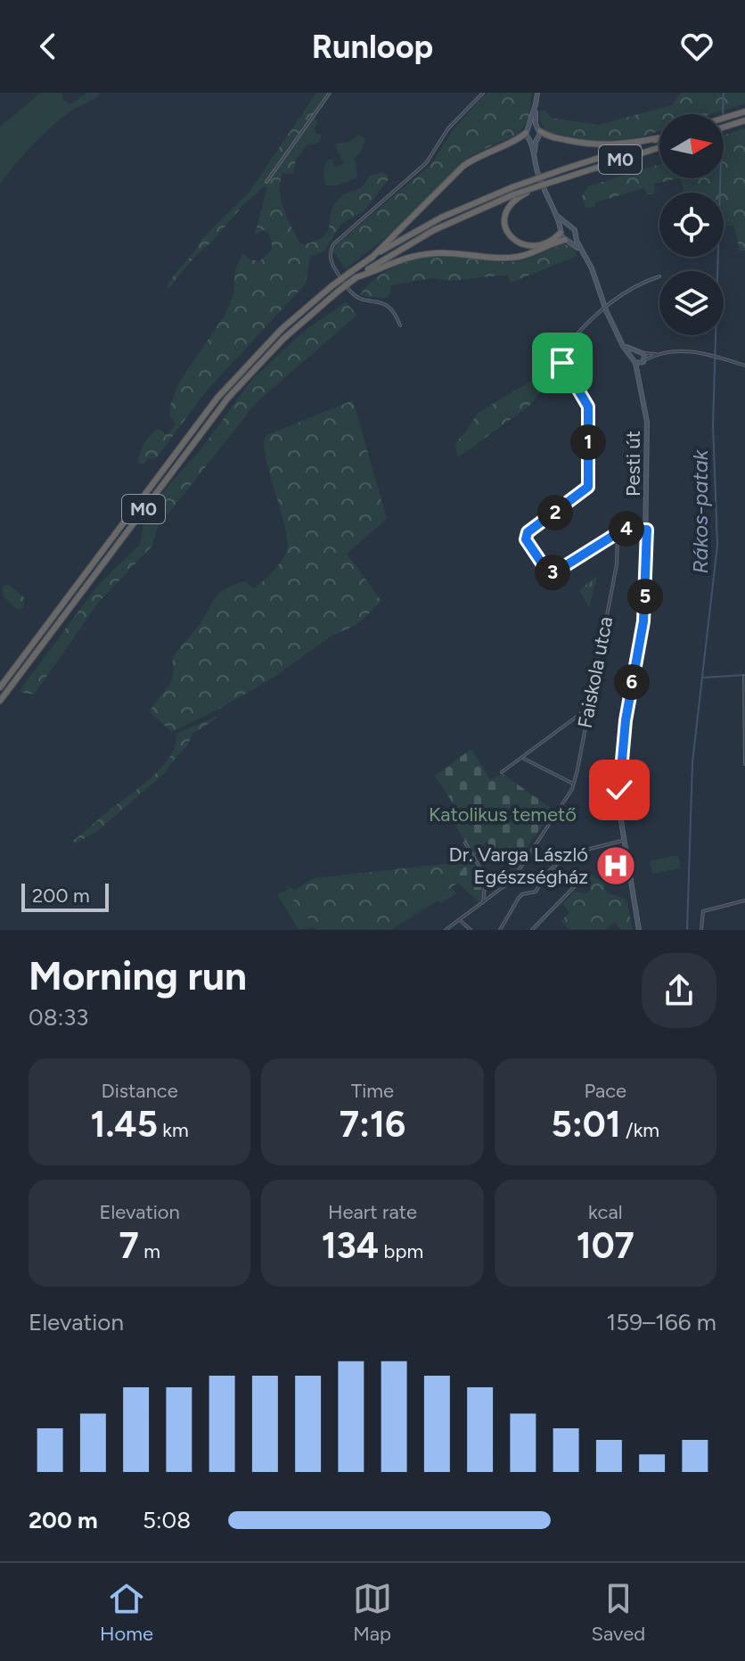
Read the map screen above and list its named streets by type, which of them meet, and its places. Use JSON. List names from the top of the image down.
{
  "streets": {
    "highway": ["M0"],
    "main road": ["Pesti út"],
    "street": ["Faiskola utca"]
  },
  "water": ["Rákos-patak"],
  "parks": ["Katolikus temető"],
  "places": {
    "hospital": ["Dr. Varga László Egészségház"]
  },
  "scale_bar": "200 m",
  "north": "right",
  "page": {
    "header": "Runloop",
    "pins": [
      "1",
      "2",
      "4",
      "3",
      "5",
      "6"
    ],
    "scale": "200 m",
    "heading": ["Morning run", "08:33"],
    "stats": [
      ["Distance", "1.45 km"],
      ["Time", "7:16"],
      ["Pace", "5:01 /km"],
      ["Elevation", "7 m"],
      ["Heart rate", "134 bpm"],
      ["kcal", "107"]
    ],
    "chart": ["Elevation", "159–166 m"],
    "list": [
      {
        "name": "200 m",
        "note": "5:08"
      }
    ],
    "tabs": ["Home", "Map", "Saved"]
  }
}
